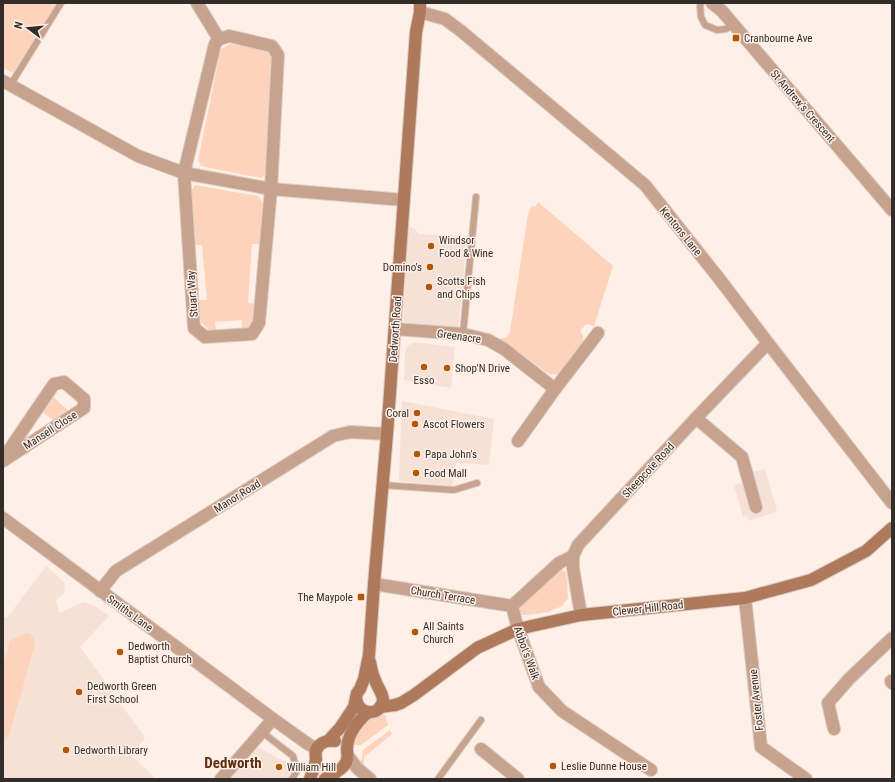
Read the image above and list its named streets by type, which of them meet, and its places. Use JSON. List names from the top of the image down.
{
  "streets": {
    "main road": ["Dedworth Road", "Clewer Hill Road"],
    "street": [
      "St Andrew's Crescent",
      "Kentons Lane",
      "Stuart Way",
      "Greenacre",
      "Mansell Close",
      "Sheepcote Road",
      "Manor Road",
      "Church Terrace",
      "Smiths Lane",
      "Abbot's Walk",
      "Foster Avenue"
    ]
  },
  "crossings": [
    ["Kentons Lane", "Dedworth Road"],
    ["Kentons Lane", "Sheepcote Road"],
    ["Dedworth Road", "Greenacre"],
    ["Dedworth Road", "Manor Road"],
    ["Dedworth Road", "Church Terrace"],
    ["Dedworth Road", "Clewer Hill Road"],
    ["Dedworth Road", "Smiths Lane"],
    ["Manor Road", "Smiths Lane"],
    ["Church Terrace", "Abbot's Walk"],
    ["Clewer Hill Road", "Abbot's Walk"],
    ["Clewer Hill Road", "Foster Avenue"]
  ],
  "districts": ["Dedworth"],
  "places": {
    "transit": ["Cranbourne Ave", "The Maypole"],
    "other": [
      "Windsor Food & Wine",
      "Domino's",
      "Scotts Fish and Chips",
      "Esso",
      "Shop'N Drive",
      "Coral",
      "Ascot Flowers",
      "Papa John's",
      "Food Mall",
      "All Saints Church",
      "Dedworth Baptist Church",
      "Dedworth Green First School",
      "Dedworth Library",
      "Leslie Dunne House",
      "William Hill"
    ]
  },
  "north": "left"
}
